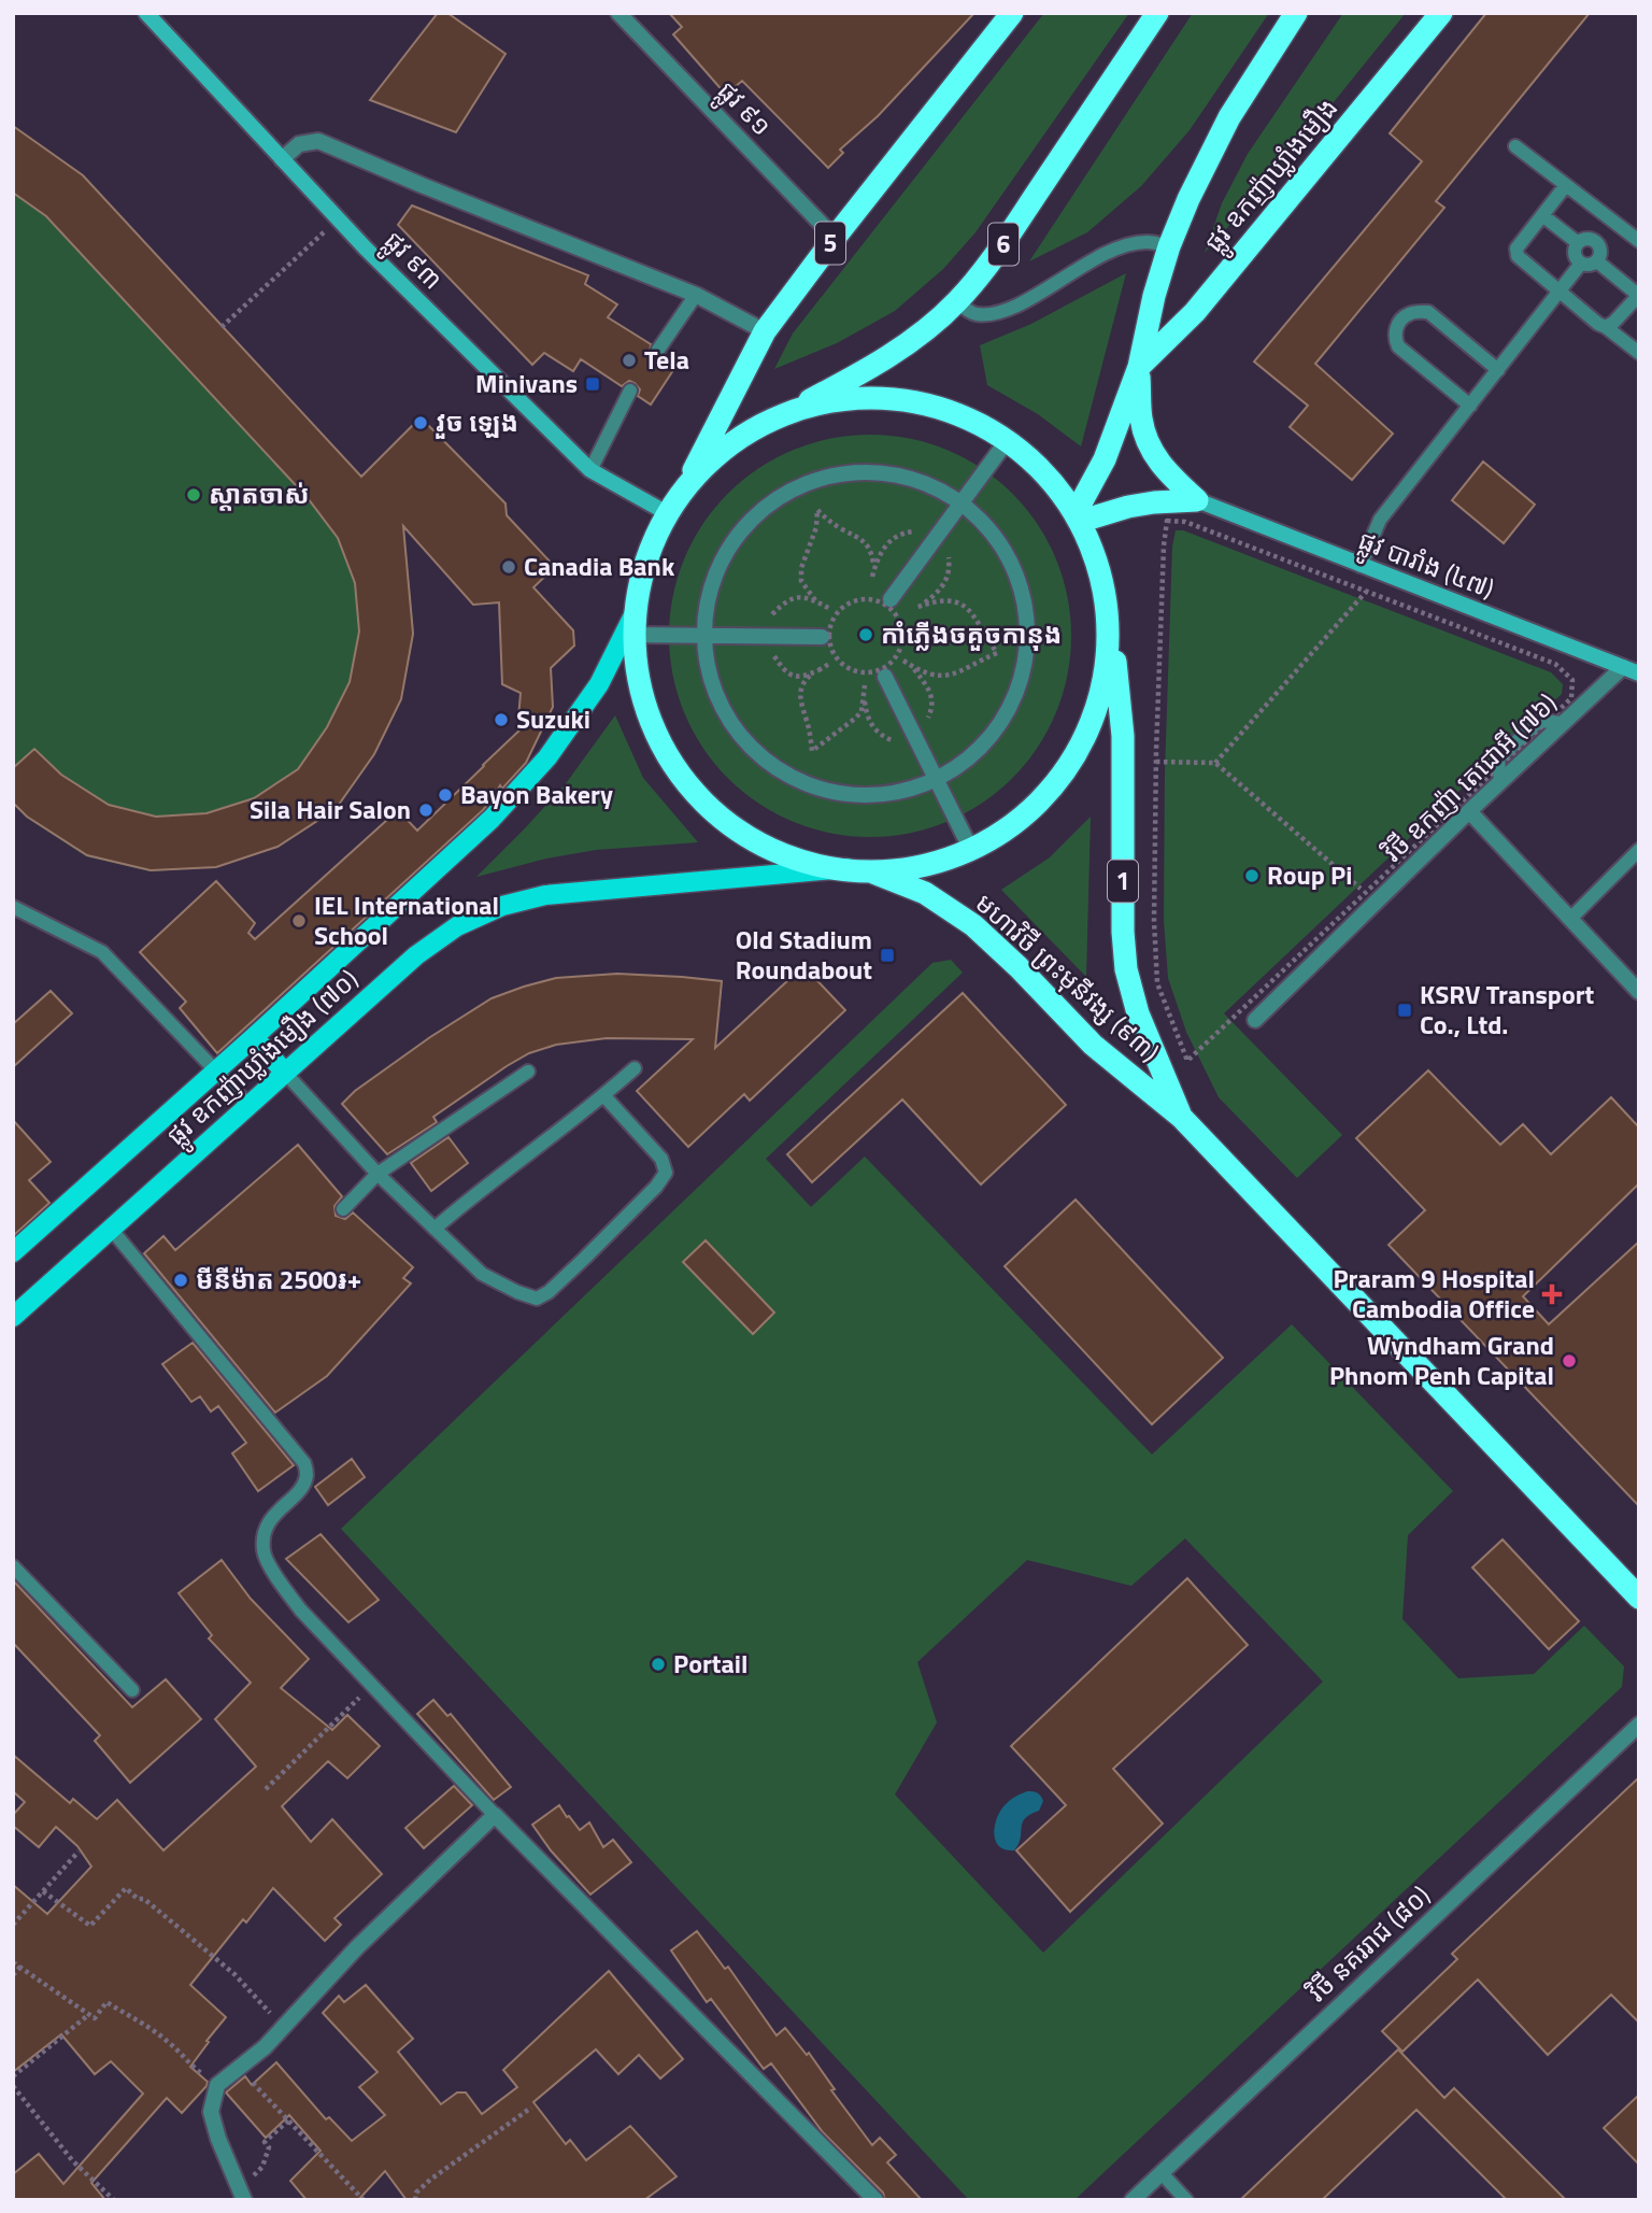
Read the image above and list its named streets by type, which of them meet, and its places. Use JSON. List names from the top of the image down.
{
  "streets": {
    "highway": [
      "ផ្លូវ ឧកញ៉ាឃ្លាំងមឿង",
      "5",
      "6",
      "1",
      "មហាវិថី ព្រះមុនីវង្ស (៩៣)"
    ],
    "main road": ["ផ្លូវ ឧកញ៉ាឃ្លាំងមឿង (៧០)"],
    "street": [
      "ផ្លូវ ៩១",
      "ផ្លូវ ៩៣",
      "ផ្លូវ បារាំង (៤៧)",
      "វិថី ឧកញ៉ា តេជោអី (៧៦)",
      "វិថី នគររាជ (៨០)"
    ]
  },
  "crossings": [
    ["ផ្លូវ ៩១", "5"],
    ["5", "ផ្លូវ ៩៣"],
    ["5", "1"],
    ["6", "1"],
    ["ផ្លូវ ៩៣", "1"],
    ["ផ្លូវ បារាំង (៤៧)", "វិថី ឧកញ៉ា តេជោអី (៧៦)"],
    ["1", "មហាវិថី ព្រះមុនីវង្ស (៩៣)"],
    ["1", "ផ្លូវ ឧកញ៉ាឃ្លាំងមឿង (៧០)"],
    ["មហាវិថី ព្រះមុនីវង្ស (៩៣)", "ផ្លូវ ឧកញ៉ាឃ្លាំងមឿង (៧០)"]
  ],
  "places": {
    "other": [
      "Tela",
      "វួច ឡេង",
      "ស្ដាតចាស់",
      "Canadia Bank",
      "កាំភ្លើងចគួចកានុង",
      "Suzuki",
      "Bayon Bakery",
      "Sila Hair Salon",
      "Roup Pi",
      "IEL International School",
      "មីនីម៉ាត 2500៛+",
      "Wyndham Grand Phnom Penh Capital",
      "Portail"
    ],
    "transit": ["Minivans", "Old Stadium Roundabout", "KSRV Transport Co., Ltd."],
    "health": ["Praram 9 Hospital Cambodia Office"]
  }
}
